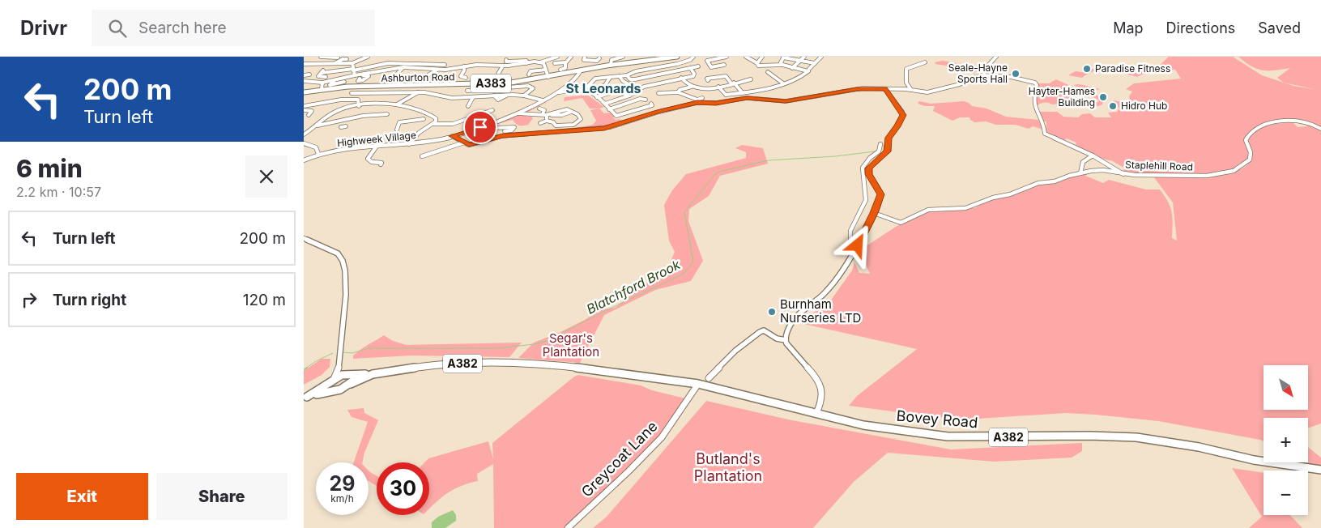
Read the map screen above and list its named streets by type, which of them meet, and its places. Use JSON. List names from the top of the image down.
{
  "streets": {
    "main road": [
      "Ashburton Road",
      "A383",
      "A382",
      "Bovey Road"
    ],
    "street": ["Highweek Village", "Staplehill Road", "Greycoat Lane"]
  },
  "crossings": [
    ["Ashburton Road", "Highweek Village"],
    ["A382", "Bovey Road"],
    ["A382", "Greycoat Lane"],
    ["Bovey Road", "Greycoat Lane"]
  ],
  "districts": ["St Leonards"],
  "water": ["Blatchford Brook"],
  "parks": ["Segar's Plantation", "Butland's Plantation"],
  "places": [
    "Paradise Fitness",
    "Seale-Hayne Sports Hall",
    "Hayter-Hames Building",
    "Hidro Hub",
    "Burnham Nurseries LTD"
  ],
  "north": "bottom right",
  "page": {
    "header": "Drivr",
    "search": "Search here",
    "nav": ["Map", "Directions", "Saved"],
    "turn": ["200 m", "Turn left"],
    "heading": ["6 min", "2.2 km · 10:57"],
    "list": [
      {
        "name": "Turn left",
        "value": "200 m"
      },
      {
        "name": "Turn right",
        "value": "120 m"
      }
    ],
    "map_buttons": ["+", "−"],
    "speed": "29 km/h",
    "limit": "30",
    "buttons": ["Exit", "Share"]
  }
}
